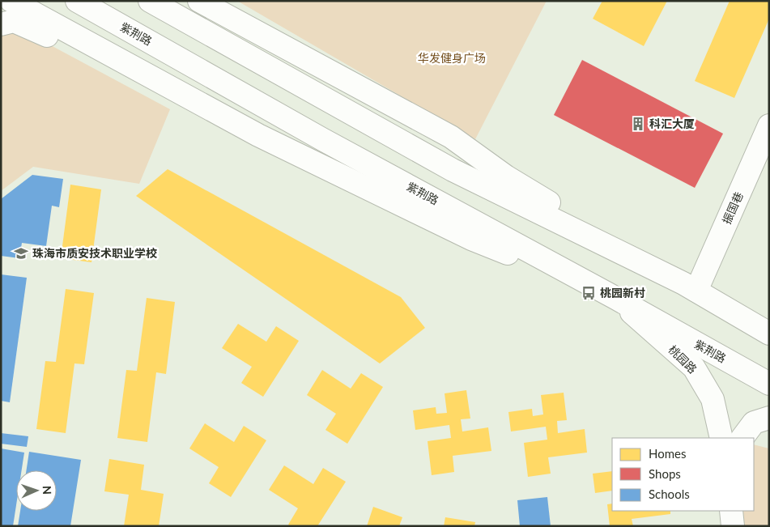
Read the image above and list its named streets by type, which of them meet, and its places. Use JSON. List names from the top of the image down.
{
  "streets": {
    "main road": ["紫荆路", "振国巷", "桃园路"]
  },
  "crossings": [
    ["紫荆路", "桃园路"]
  ],
  "parks": ["华发健身广场"],
  "places": {
    "building": ["科汇大厦"],
    "school or university": ["珠海市质安技术职业学校"],
    "bus stop": ["桃园新村"]
  },
  "legend": ["Homes", "Shops", "Schools"],
  "north": "right"
}
